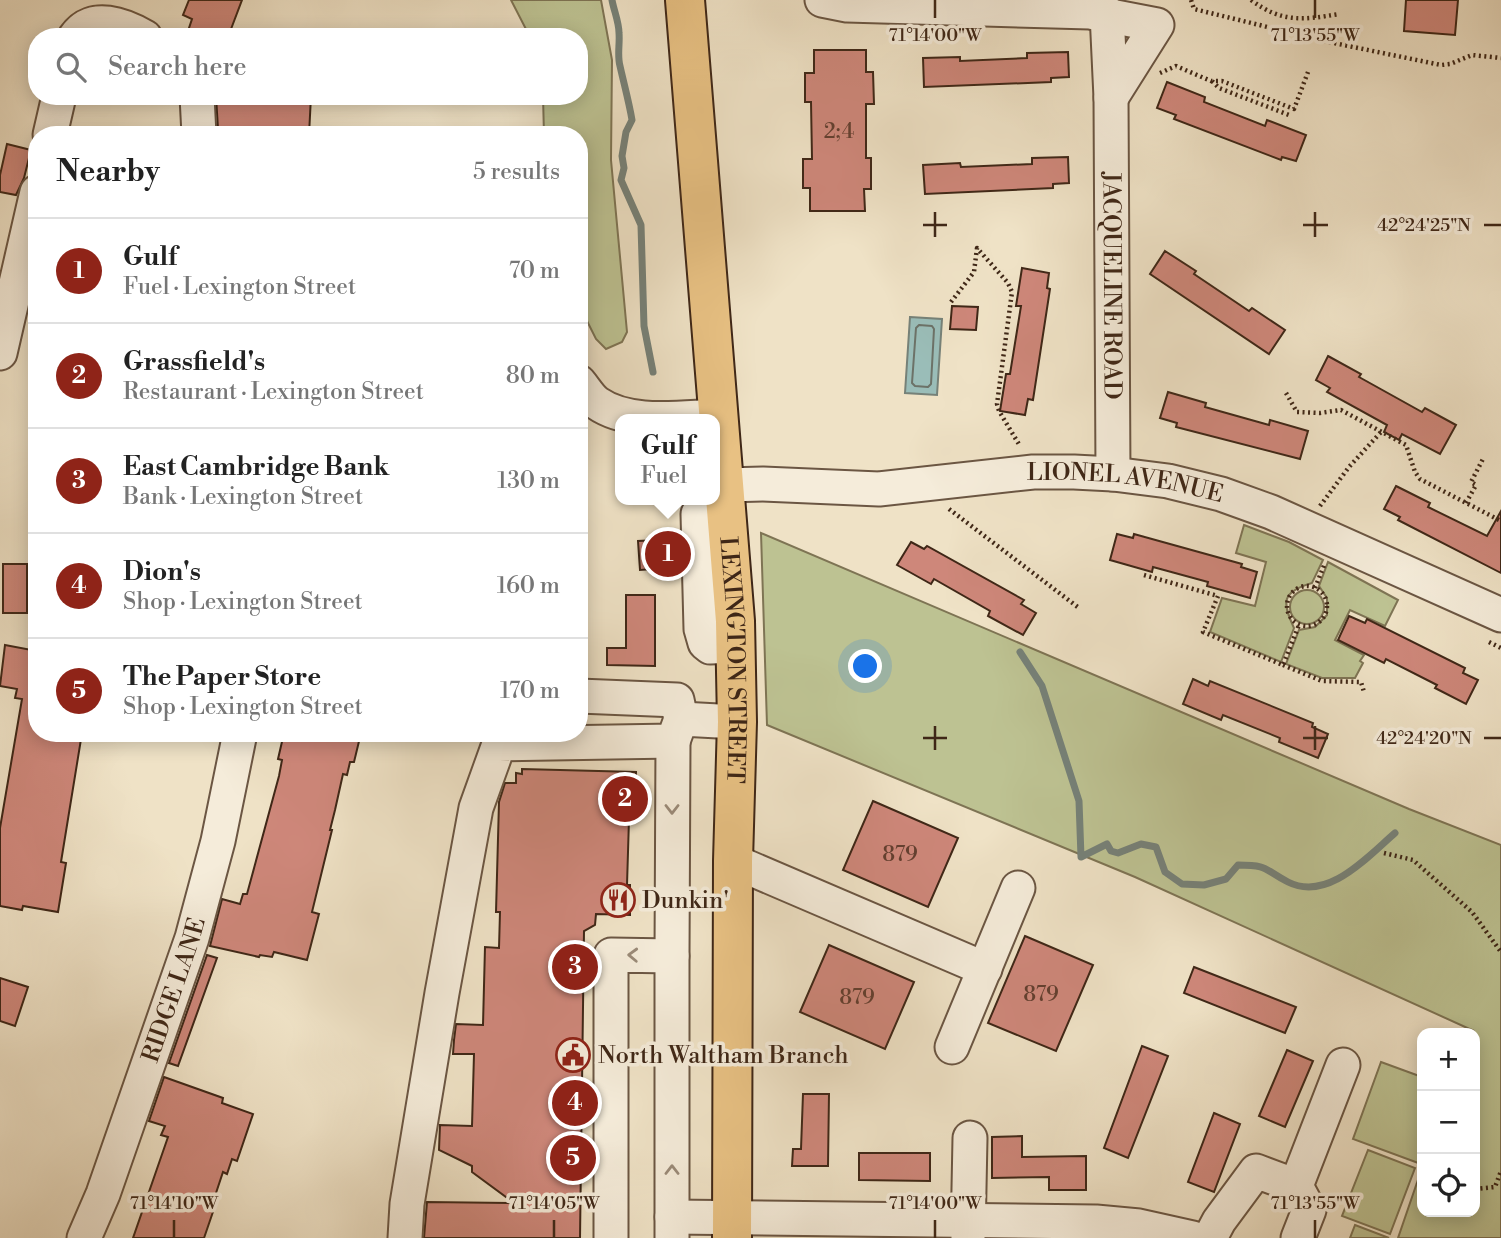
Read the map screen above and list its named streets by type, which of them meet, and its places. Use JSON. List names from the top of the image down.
{
  "streets": {
    "main road": ["LEXINGTON STREET"],
    "street": ["JACQUELINE ROAD", "LIONEL AVENUE", "RIDGE LANE"]
  },
  "crossings": [
    ["JACQUELINE ROAD", "LIONEL AVENUE"],
    ["LIONEL AVENUE", "LEXINGTON STREET"]
  ],
  "places": {
    "restaurant": ["Dunkin'"],
    "public building": ["North Waltham Branch"]
  },
  "house_numbers": [
    "2;4",
    "879",
    "879",
    "879"
  ],
  "page": {
    "search": "Search here",
    "heading": ["Nearby", "5 results"],
    "list": [
      {
        "mark": "1",
        "name": "Gulf",
        "note": "Fuel · Lexington Street",
        "value": "70 m"
      },
      {
        "mark": "2",
        "name": "Grassfield's",
        "note": "Restaurant · Lexington Street",
        "value": "80 m"
      },
      {
        "mark": "3",
        "name": "East Cambridge Bank",
        "note": "Bank · Lexington Street",
        "value": "130 m"
      },
      {
        "mark": "4",
        "name": "Dion's",
        "note": "Shop · Lexington Street",
        "value": "160 m"
      },
      {
        "mark": "5",
        "name": "The Paper Store",
        "note": "Shop · Lexington Street",
        "value": "170 m"
      }
    ],
    "popup": ["Gulf", "Fuel"],
    "pins": [
      "1",
      "2",
      "3",
      "4",
      "5"
    ],
    "map_buttons": ["+", "−"]
  },
  "coordinates": [
    "71°14'00\"W",
    "71°13'55\"W",
    "42°24'25\"N",
    "42°24'20\"N",
    "71°14'10\"W",
    "71°14'05\"W"
  ]
}
